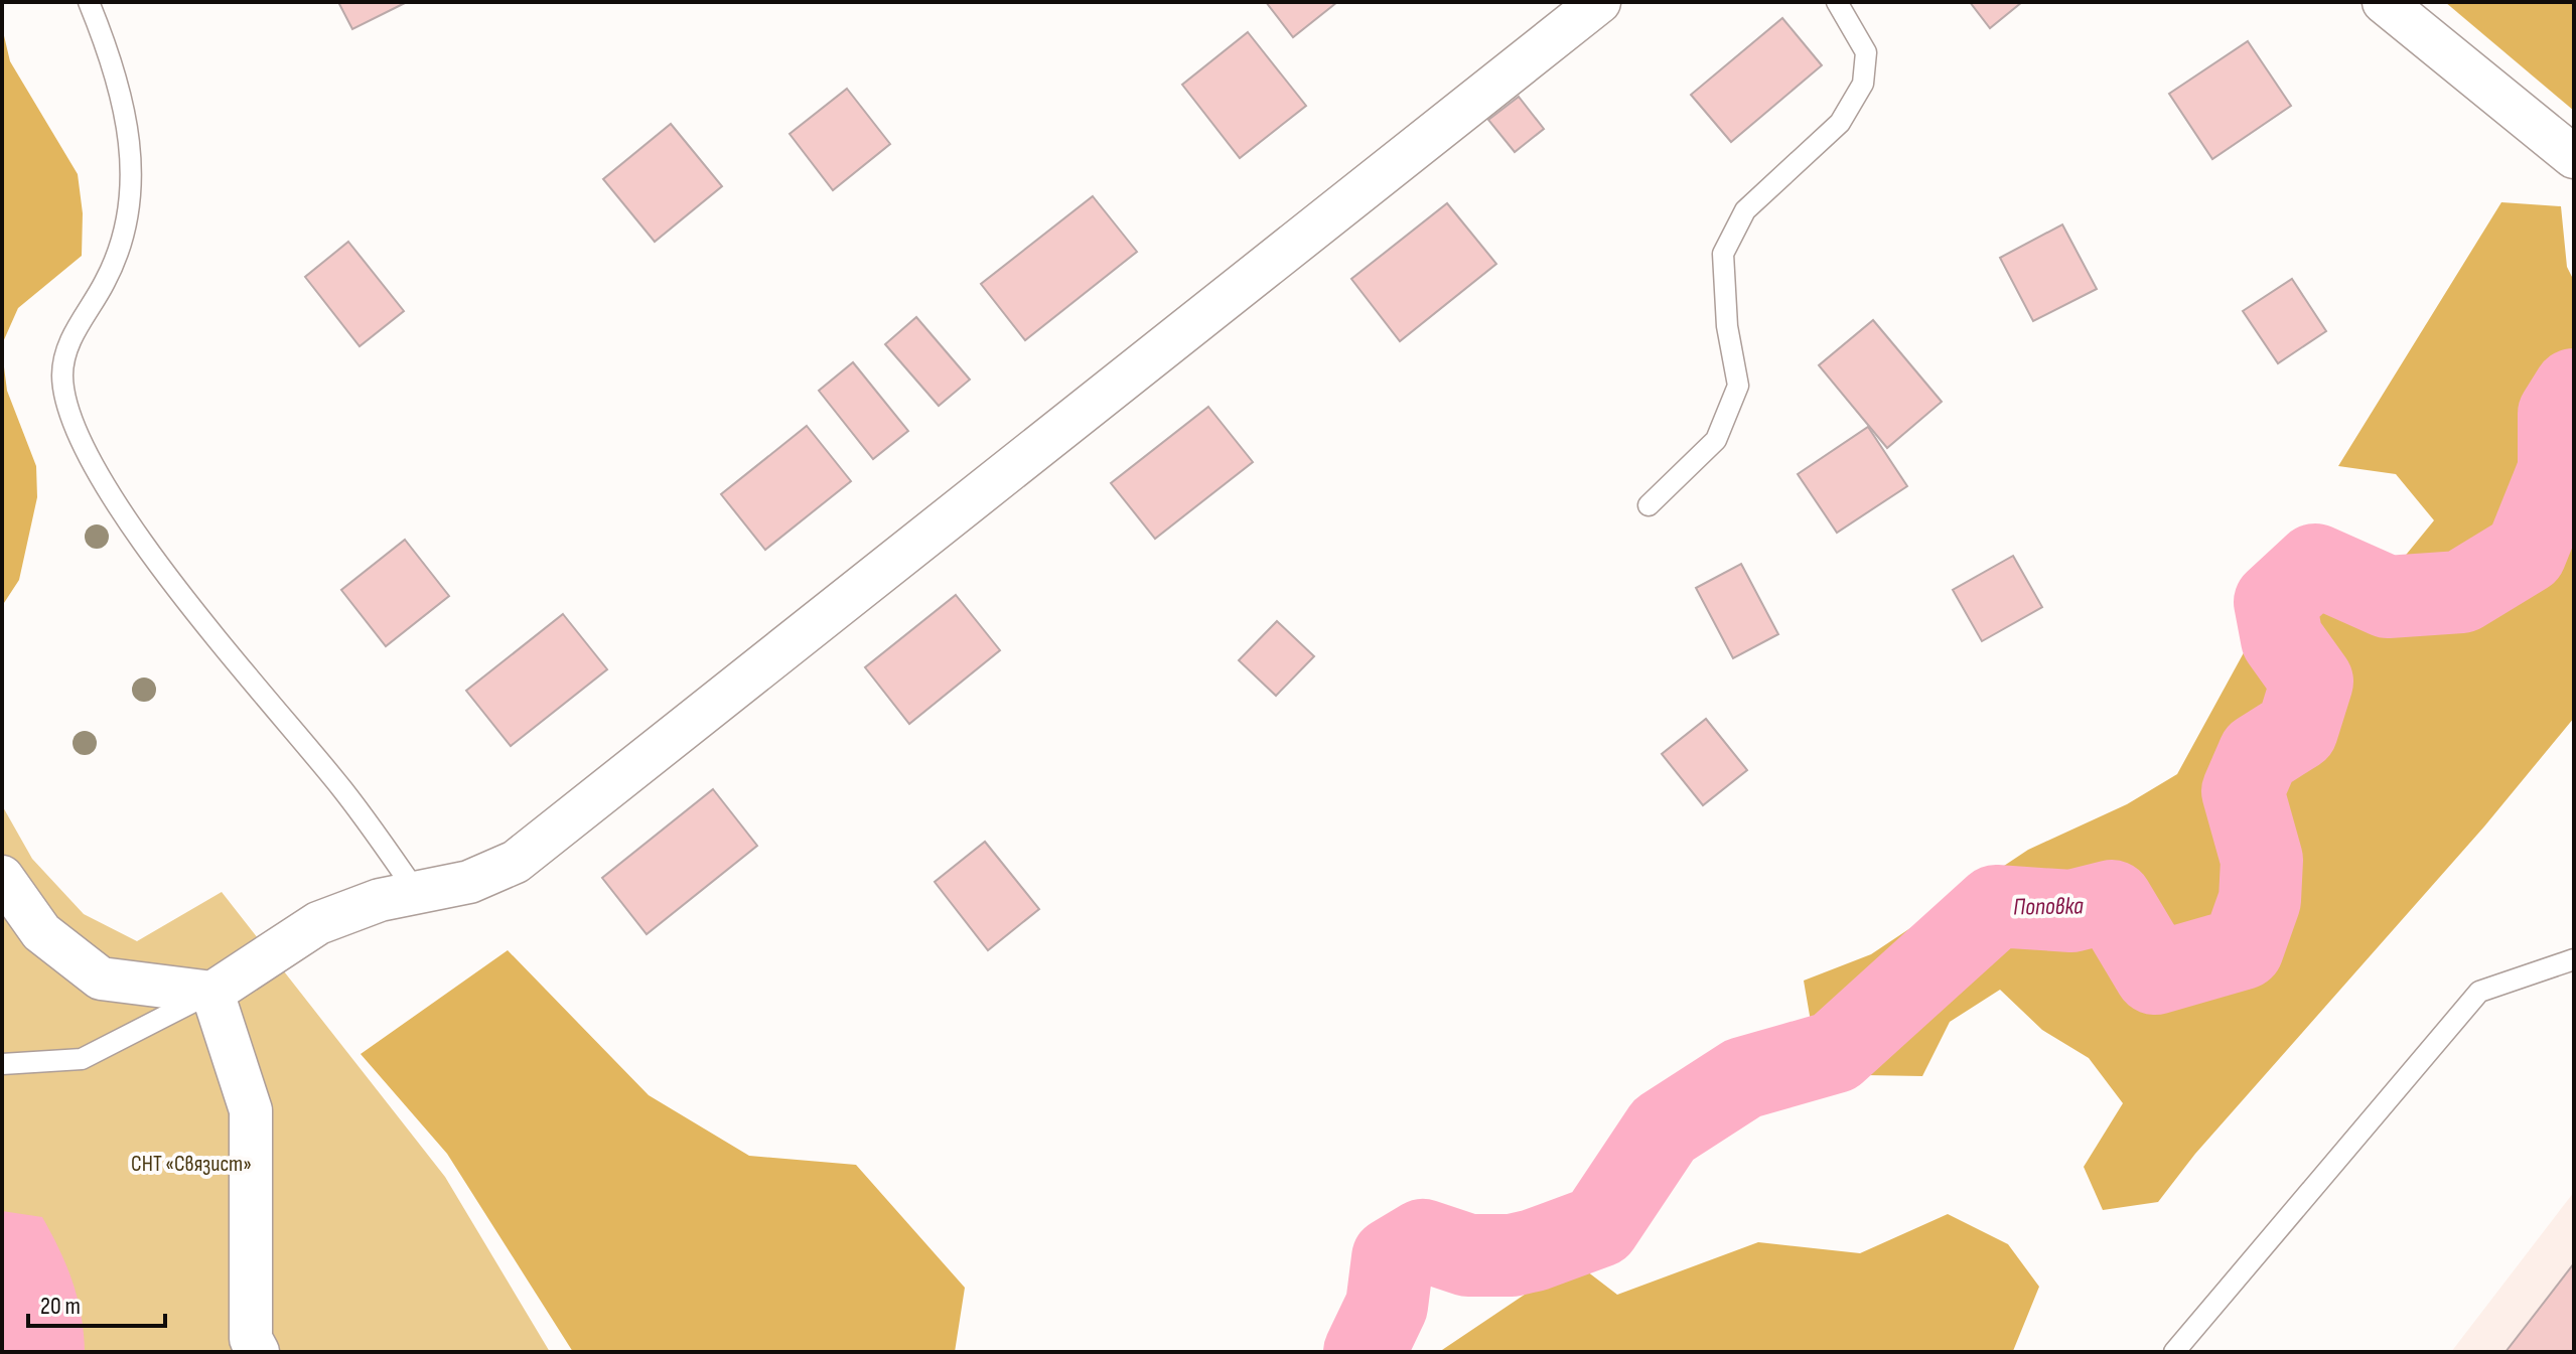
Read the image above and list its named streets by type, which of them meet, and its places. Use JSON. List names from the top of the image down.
{
  "water": ["Поповка"],
  "parks": ["СНТ «Связист»"],
  "scale_bar": "20 m"
}
